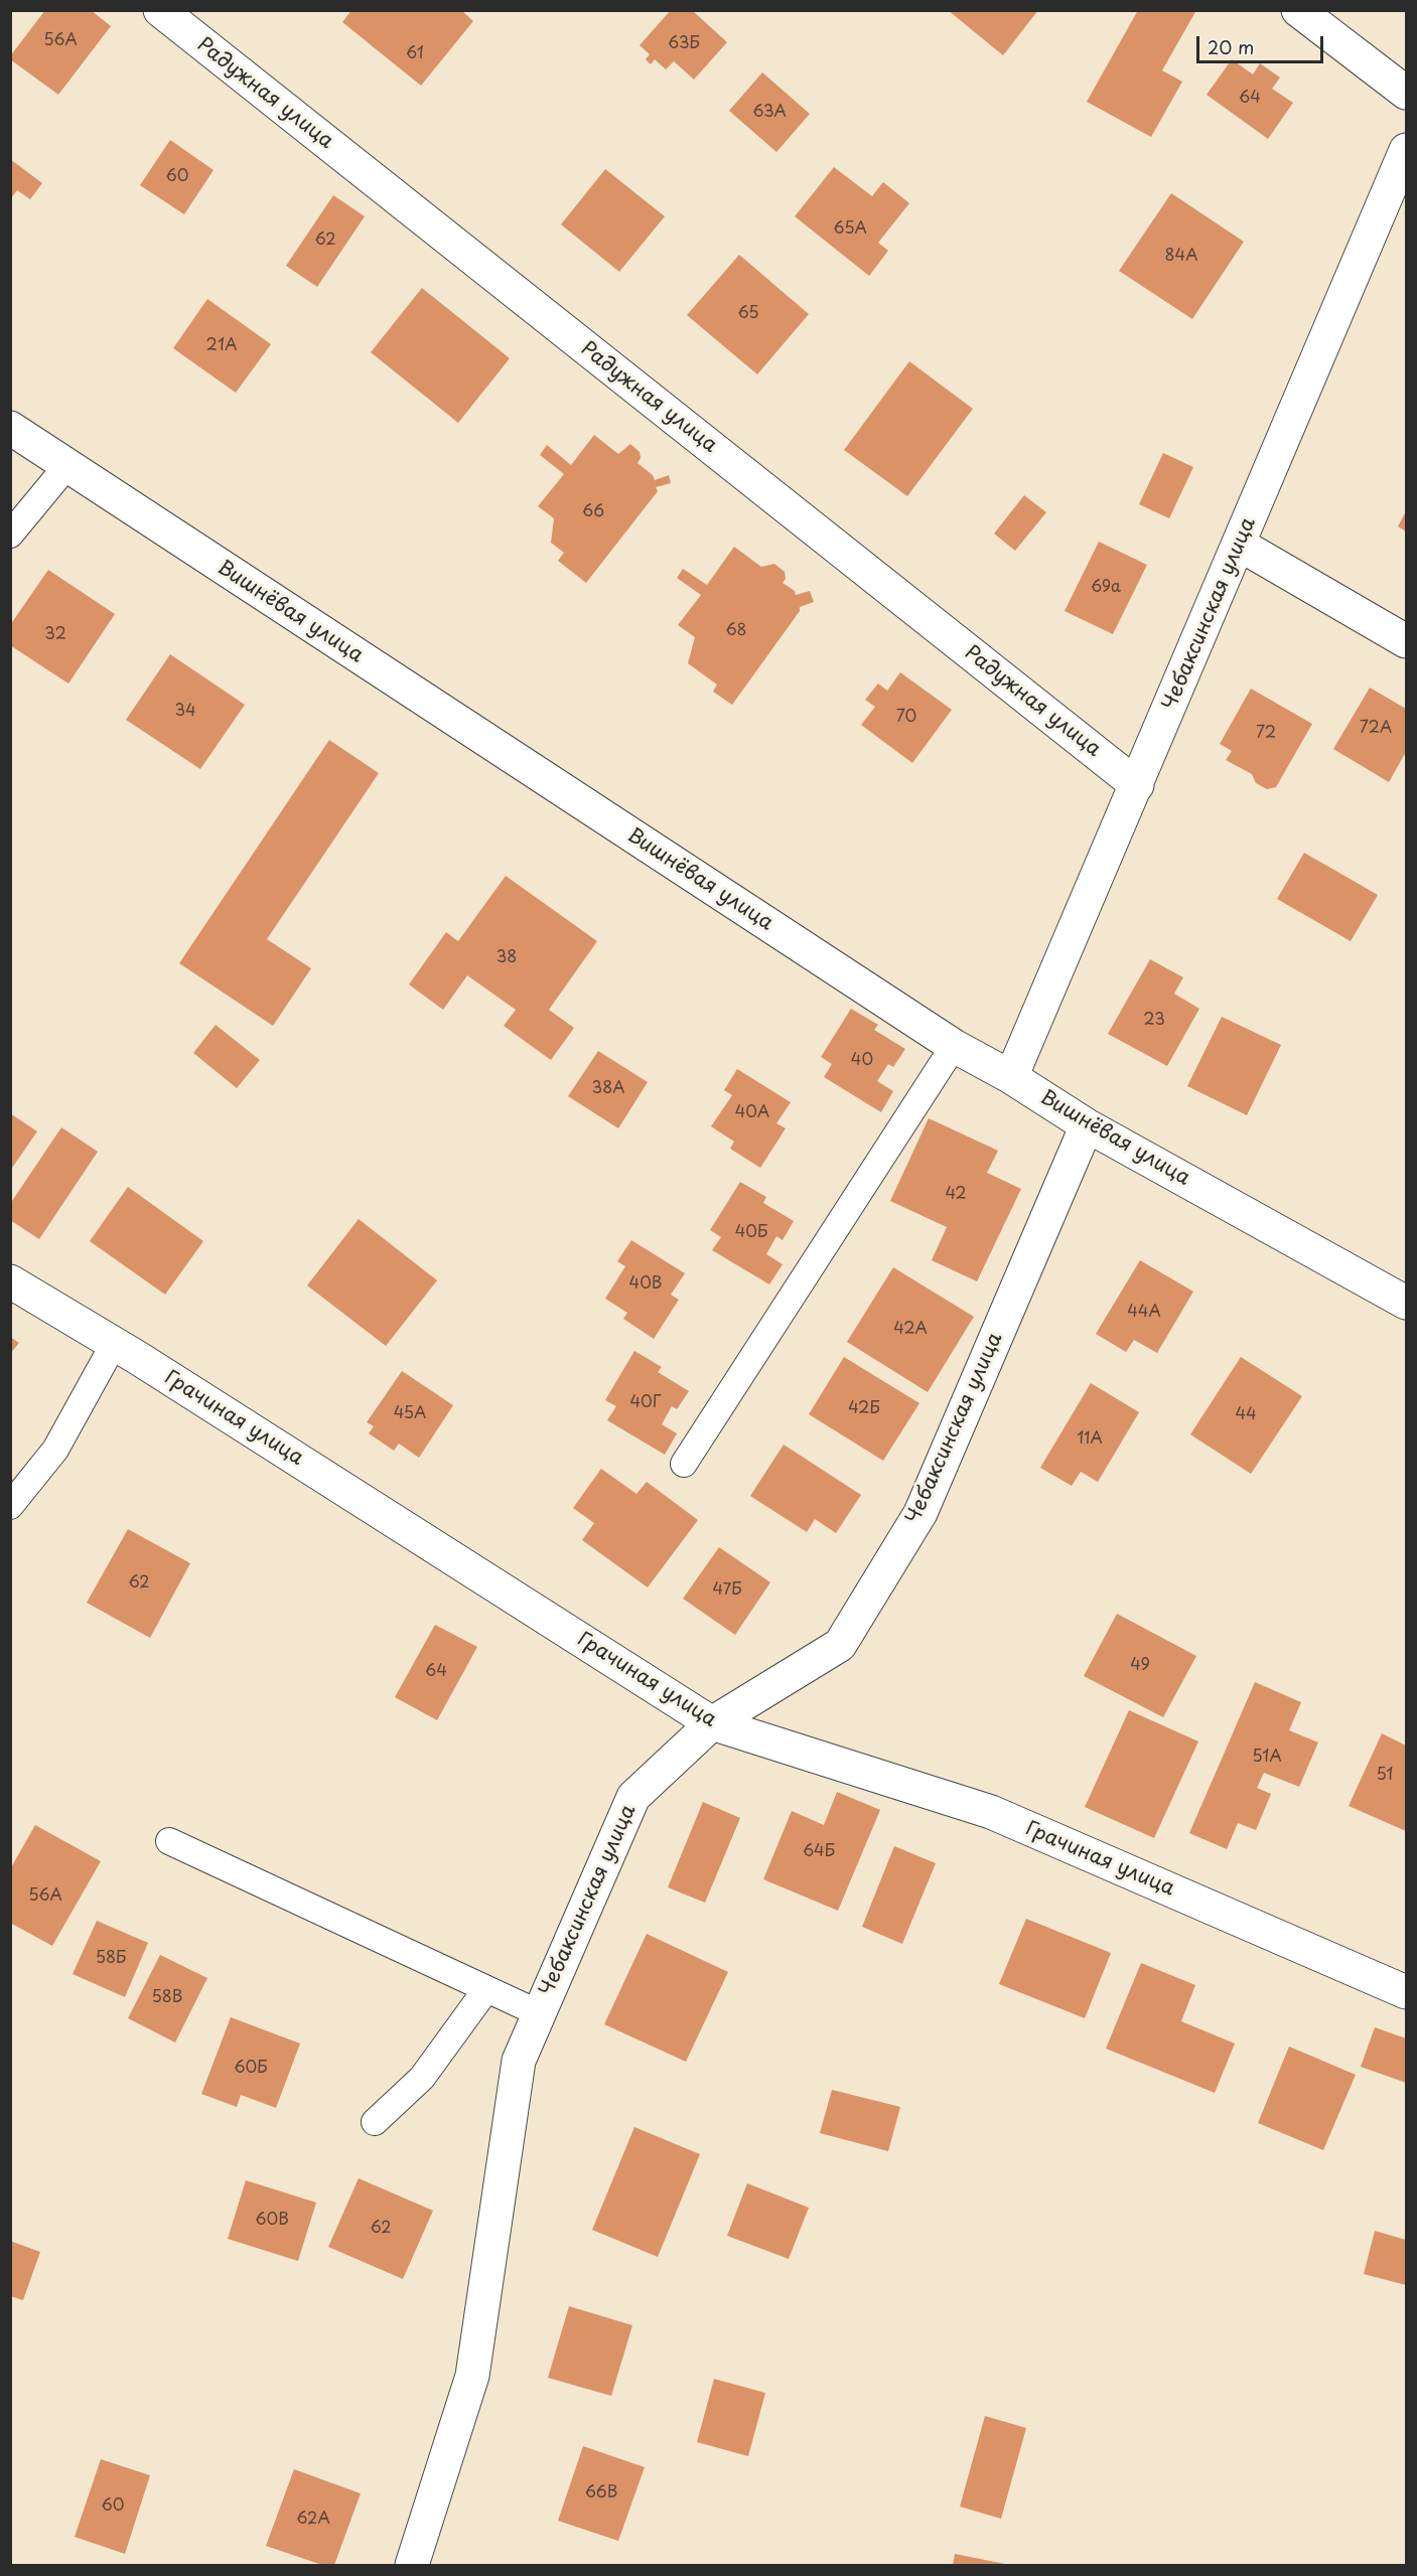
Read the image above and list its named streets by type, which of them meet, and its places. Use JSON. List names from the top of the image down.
{
  "streets": {
    "street": [
      "Радужная улица",
      "Вишнёвая улица",
      "Чебаксинская улица",
      "Грачиная улица"
    ]
  },
  "crossings": [
    ["Радужная улица", "Чебаксинская улица"],
    ["Вишнёвая улица", "Чебаксинская улица"],
    ["Чебаксинская улица", "Грачиная улица"]
  ],
  "house_numbers": [
    "56А",
    "63Б",
    "61",
    "64",
    "63А",
    "60",
    "65А",
    "62",
    "84А",
    "65",
    "21А",
    "66",
    "69а",
    "68",
    "32",
    "34",
    "70",
    "72А",
    "72",
    "38",
    "23",
    "40",
    "38А",
    "40А",
    "42",
    "40Б",
    "40В",
    "44А",
    "42А",
    "40Г",
    "42Б",
    "45А",
    "44",
    "11А",
    "62",
    "47Б",
    "49",
    "64",
    "51А",
    "51",
    "64Б",
    "56А",
    "58Б",
    "58В",
    "60Б",
    "60В",
    "62",
    "66В",
    "60",
    "62А"
  ],
  "scale_bar": "20 m"
}
